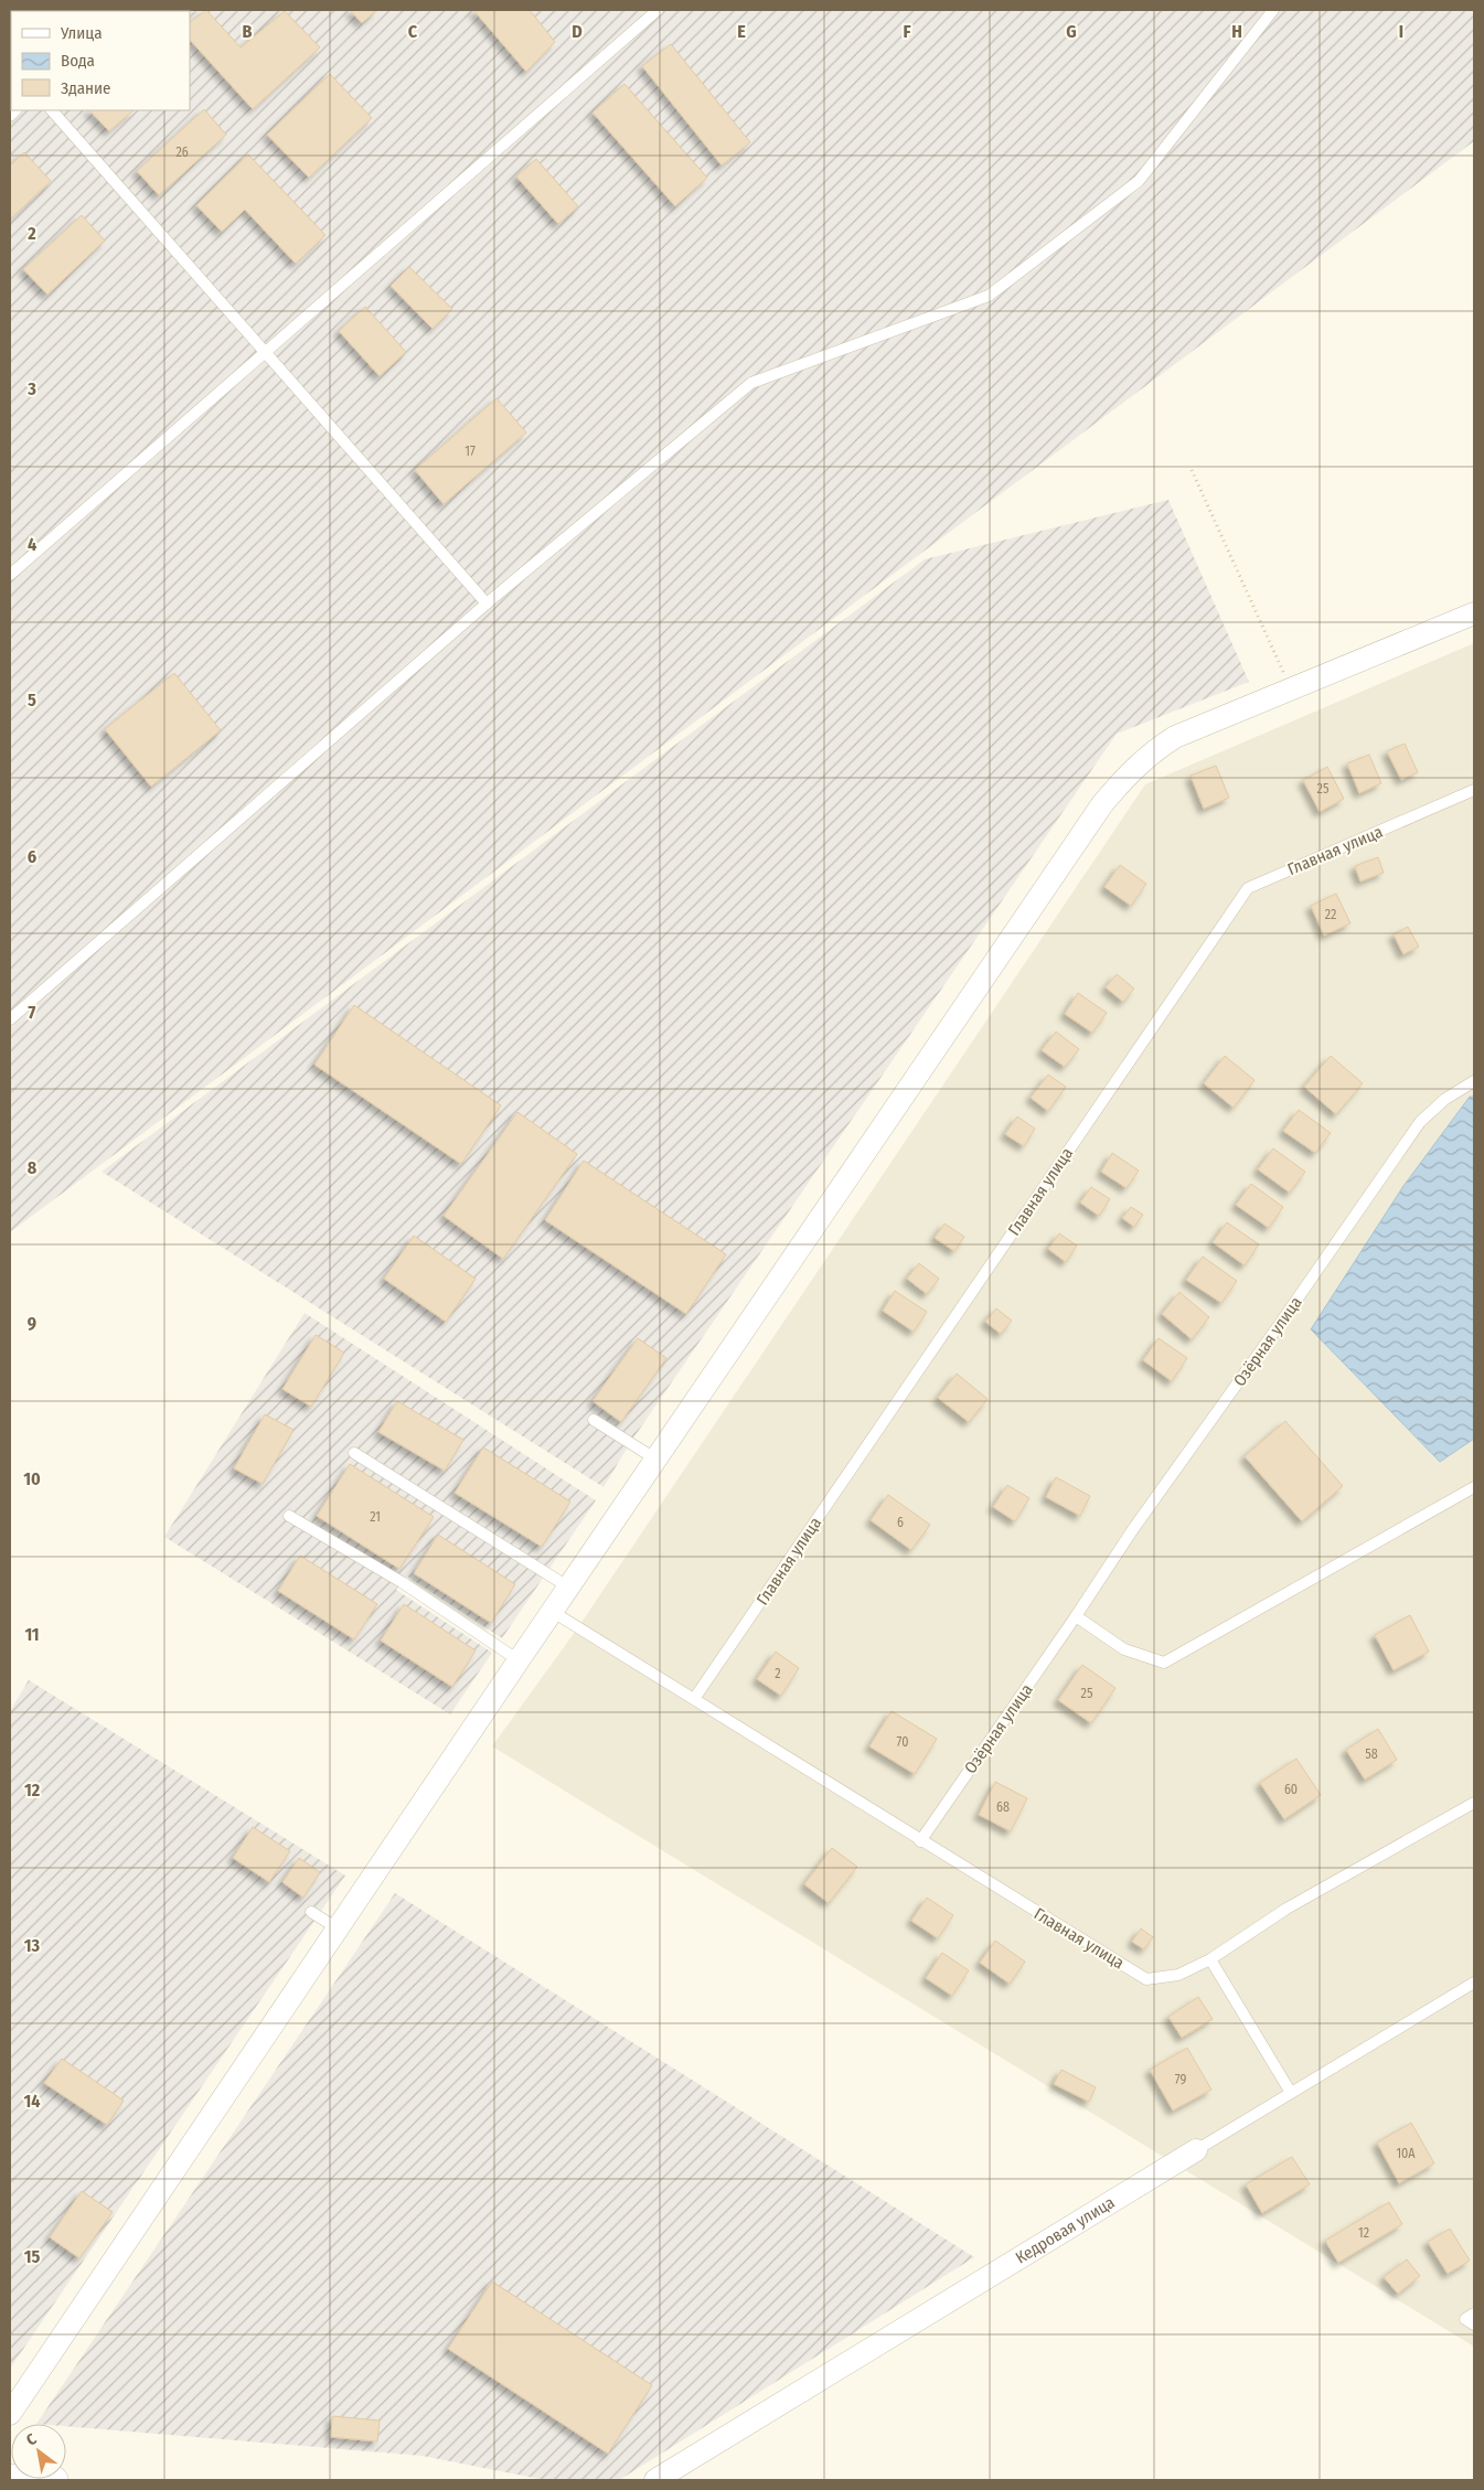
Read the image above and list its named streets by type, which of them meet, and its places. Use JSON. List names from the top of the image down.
{
  "streets": {
    "street": ["Кедровая улица"],
    "lane": ["Главная улица", "Озёрная улица"]
  },
  "crossings": [
    ["Главная улица", "Озёрная улица"]
  ],
  "house_numbers": [
    "26",
    "17",
    "25",
    "22",
    "21",
    "6",
    "2",
    "25",
    "70",
    "58",
    "60",
    "68",
    "79",
    "10А",
    "12"
  ],
  "legend": ["Улица", "Вода", "Здание"],
  "north": "top left",
  "grid": {
    "columns": [
      "B",
      "C",
      "D",
      "E",
      "F",
      "G",
      "H",
      "I"
    ],
    "rows": [
      "2",
      "3",
      "4",
      "5",
      "6",
      "7",
      "8",
      "9",
      "10",
      "11",
      "12",
      "13",
      "14",
      "15"
    ]
  }
}
